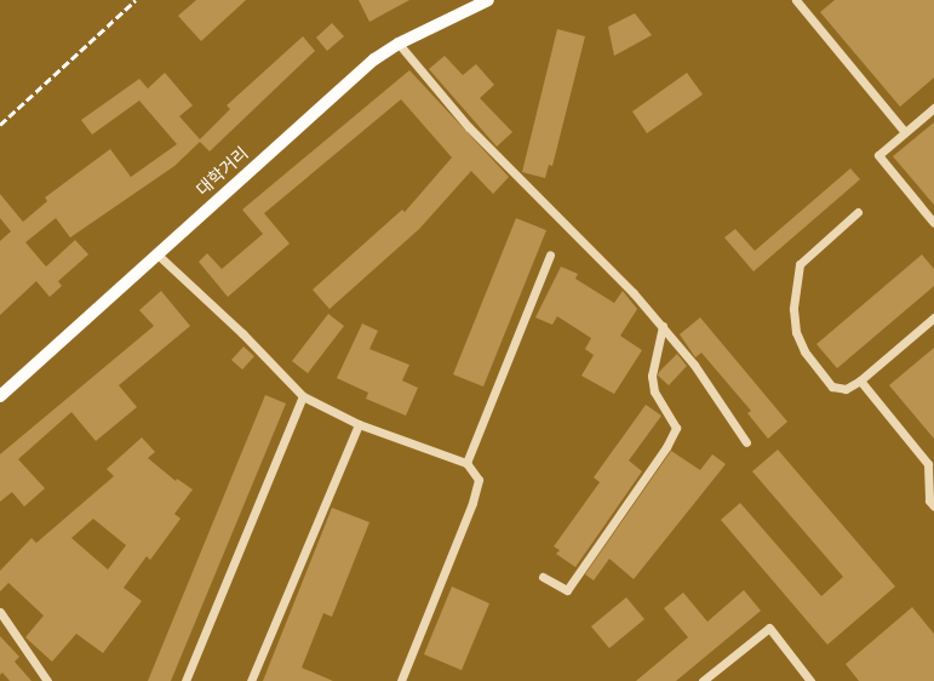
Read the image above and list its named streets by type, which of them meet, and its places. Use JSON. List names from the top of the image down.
{
  "streets": {
    "main road": ["대학거리"]
  }
}
